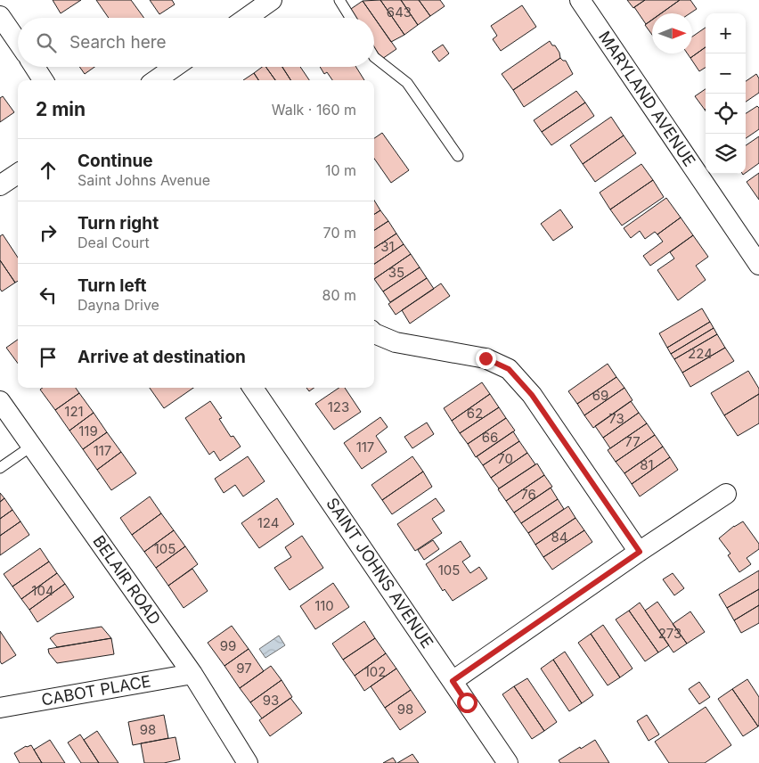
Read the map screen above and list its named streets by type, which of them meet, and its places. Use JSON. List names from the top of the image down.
{
  "streets": {
    "street": [
      "MARYLAND AVENUE",
      "SAINT JOHNS AVENUE",
      "BELAIR ROAD",
      "CABOT PLACE"
    ]
  },
  "crossings": [
    ["BELAIR ROAD", "CABOT PLACE"]
  ],
  "house_numbers": [
    "643",
    "31",
    "35",
    "224",
    "69",
    "123",
    "121",
    "62",
    "73",
    "119",
    "66",
    "77",
    "117",
    "117",
    "70",
    "81",
    "76",
    "124",
    "84",
    "105",
    "105",
    "104",
    "110",
    "273",
    "99",
    "97",
    "102",
    "93",
    "98",
    "98"
  ],
  "north": "right",
  "page": {
    "map_buttons": ["+", "−"],
    "search": "Search here",
    "heading": ["2 min", "Walk · 160 m"],
    "list": [
      ["Continue", "Saint Johns Avenue", "10 m"],
      ["Turn right", "Deal Court", "70 m"],
      ["Turn left", "Dayna Drive", "80 m"],
      "Arrive at destination"
    ]
  }
}
